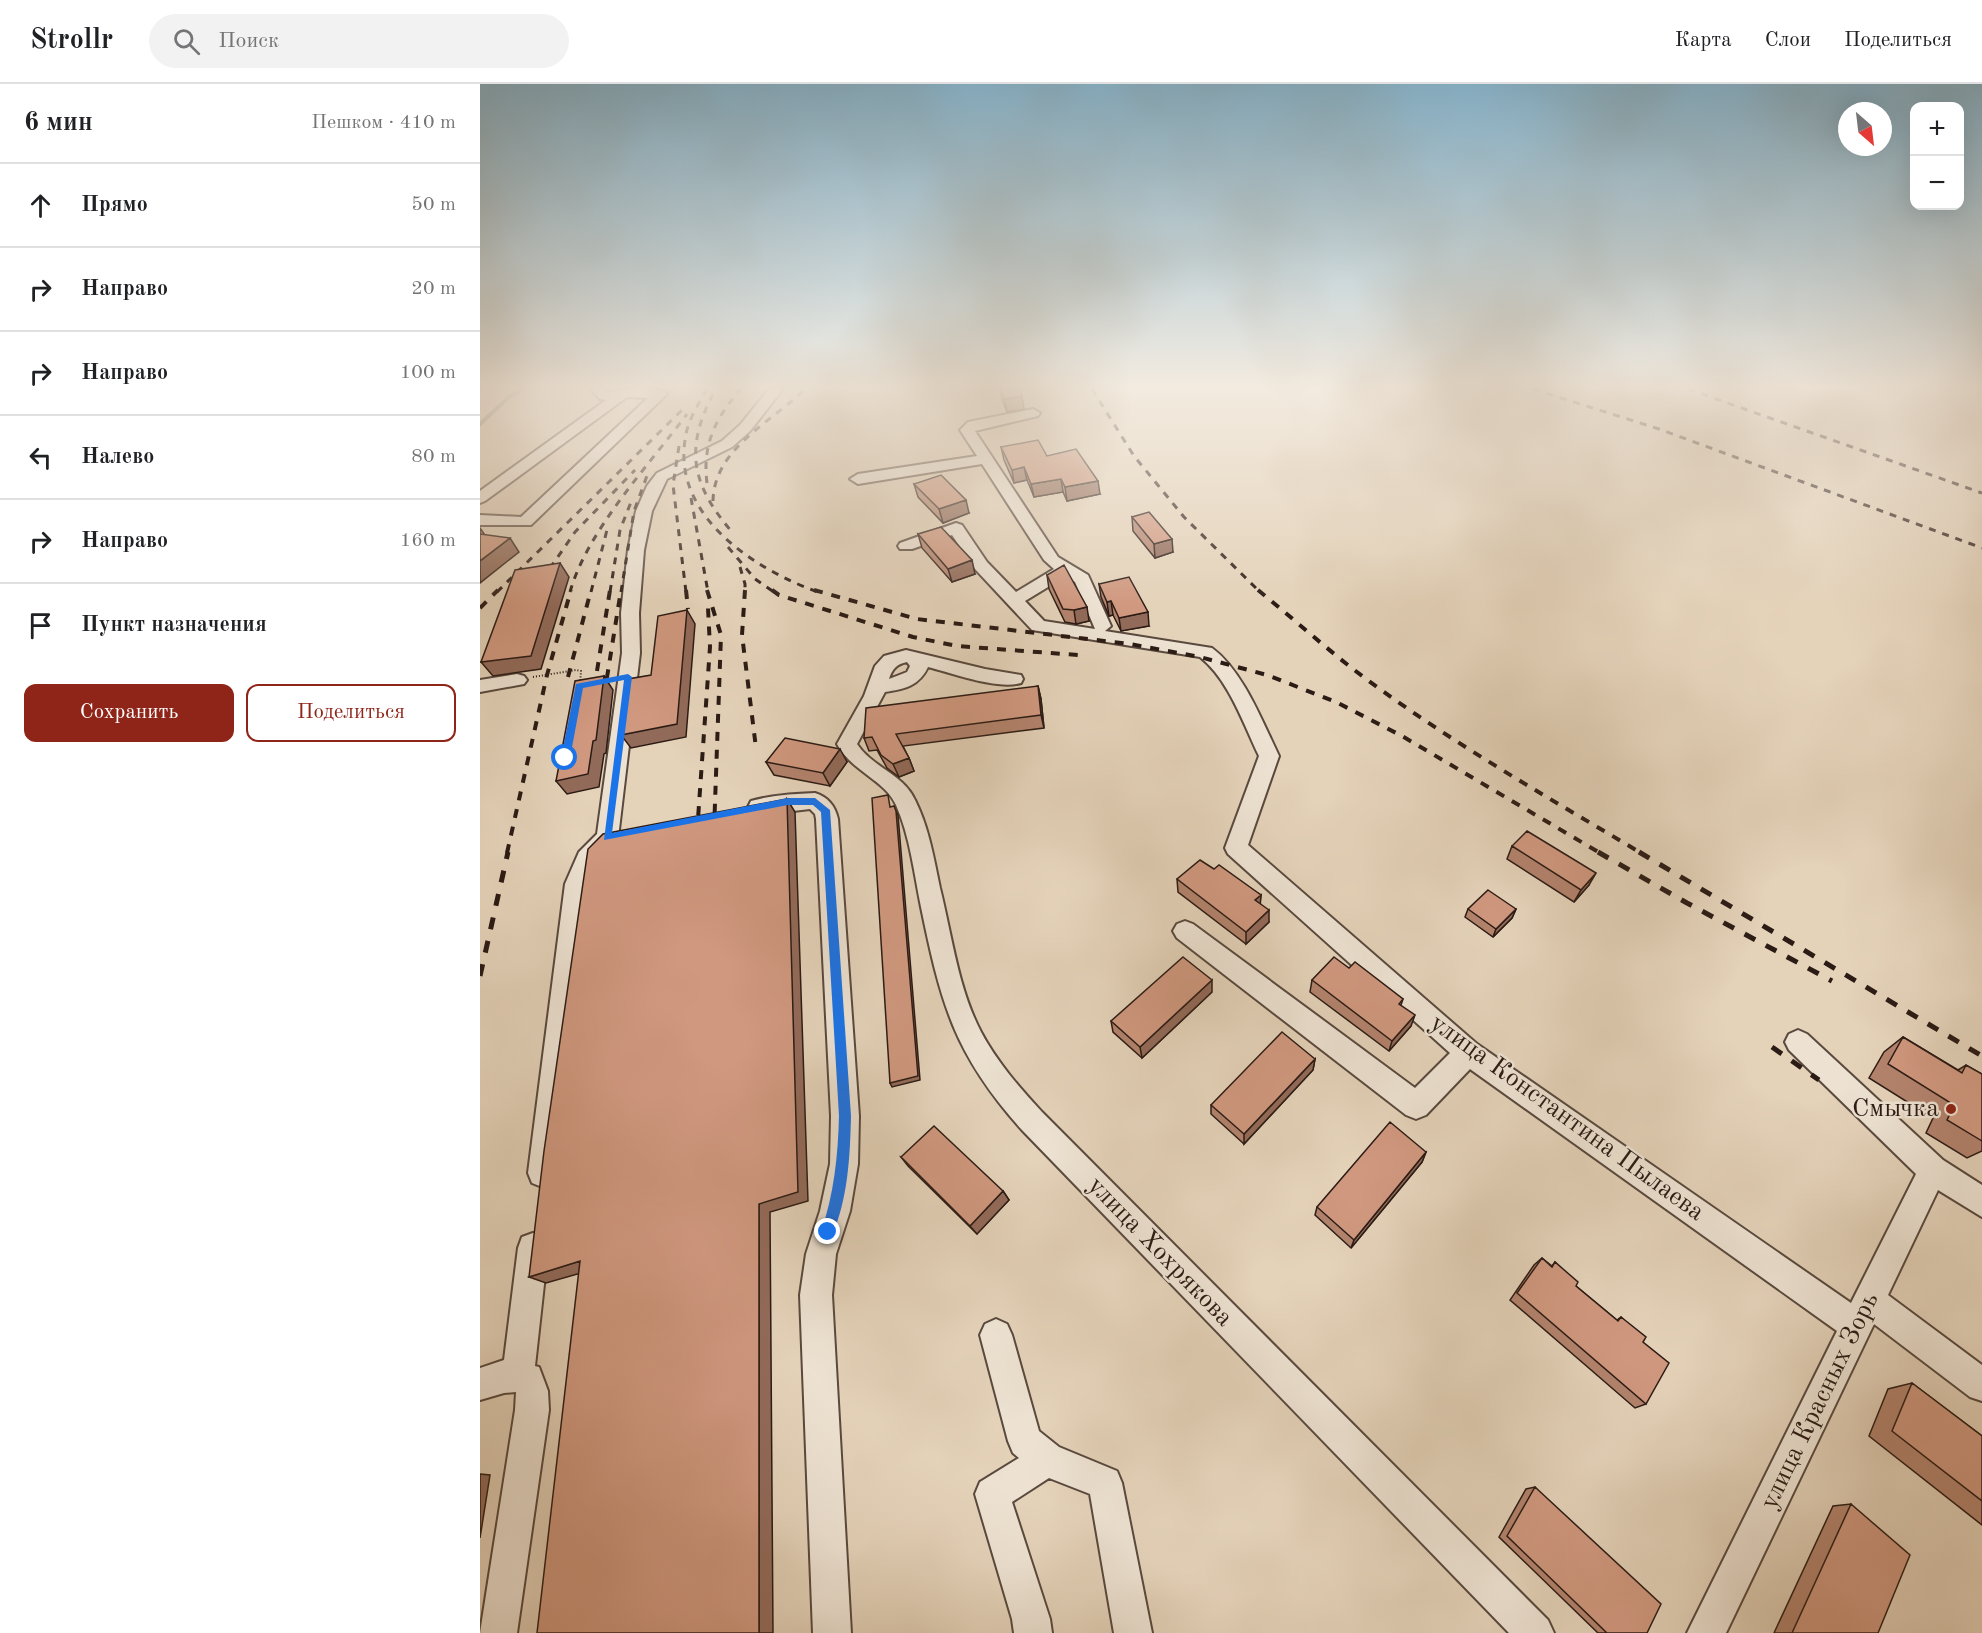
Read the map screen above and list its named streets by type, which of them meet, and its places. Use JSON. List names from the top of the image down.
{
  "streets": {
    "street": ["улица Константина Пылаева", "улица Хохрякова", "улица Красных Зорь"]
  },
  "crossings": [
    ["улица Константина Пылаева", "улица Красных Зорь"]
  ],
  "places": ["Смычка"],
  "north": "bottom right",
  "page": {
    "header": "Strollr",
    "search": "Поиск",
    "nav": ["Карта", "Слои", "Поделиться"],
    "heading": ["6 мин", "Пешком · 410 m"],
    "map_buttons": ["+", "−"],
    "list": [
      ["Прямо", "50 m"],
      ["Направо", "20 m"],
      ["Направо", "100 m"],
      ["Налево", "80 m"],
      ["Направо", "160 m"],
      "Пункт назначения"
    ],
    "buttons": ["Сохранить", "Поделиться"]
  }
}
